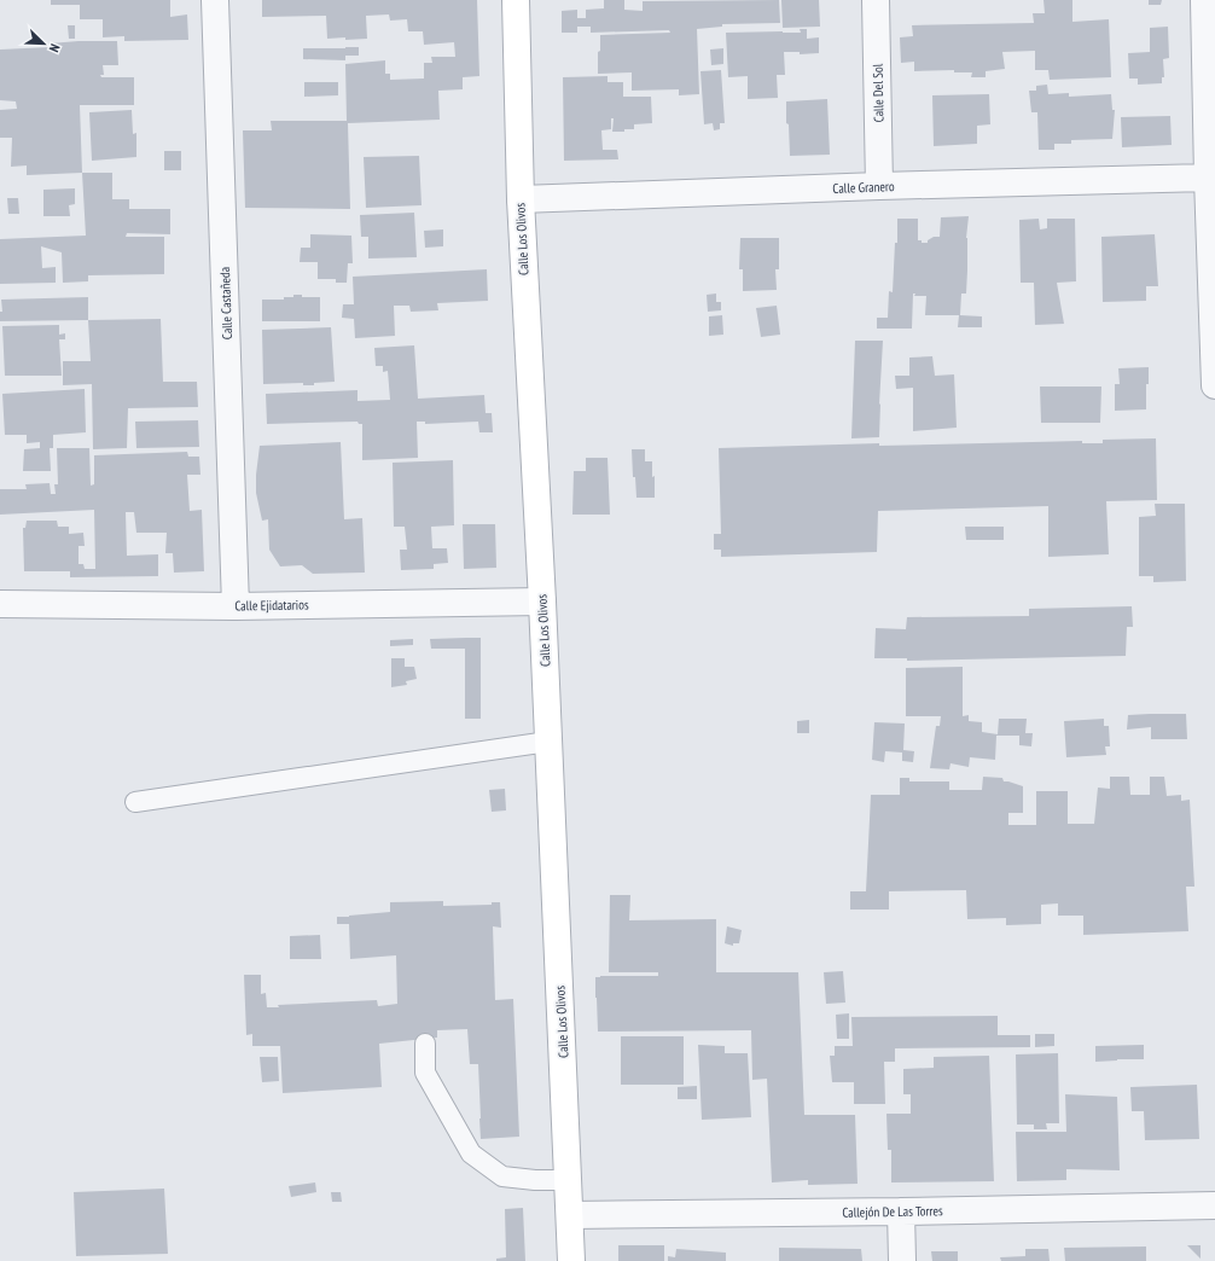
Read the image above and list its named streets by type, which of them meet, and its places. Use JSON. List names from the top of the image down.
{
  "streets": {
    "main road": ["Calle Los Olivos"],
    "street": [
      "Calle Del Sol",
      "Calle Granero",
      "Calle Castañeda",
      "Calle Ejidatarios",
      "Callejón De Las Torres"
    ]
  },
  "crossings": [
    ["Calle Del Sol", "Calle Granero"],
    ["Calle Granero", "Calle Los Olivos"],
    ["Calle Los Olivos", "Calle Ejidatarios"],
    ["Calle Los Olivos", "Callejón De Las Torres"],
    ["Calle Castañeda", "Calle Ejidatarios"]
  ],
  "north": "bottom right"
}
